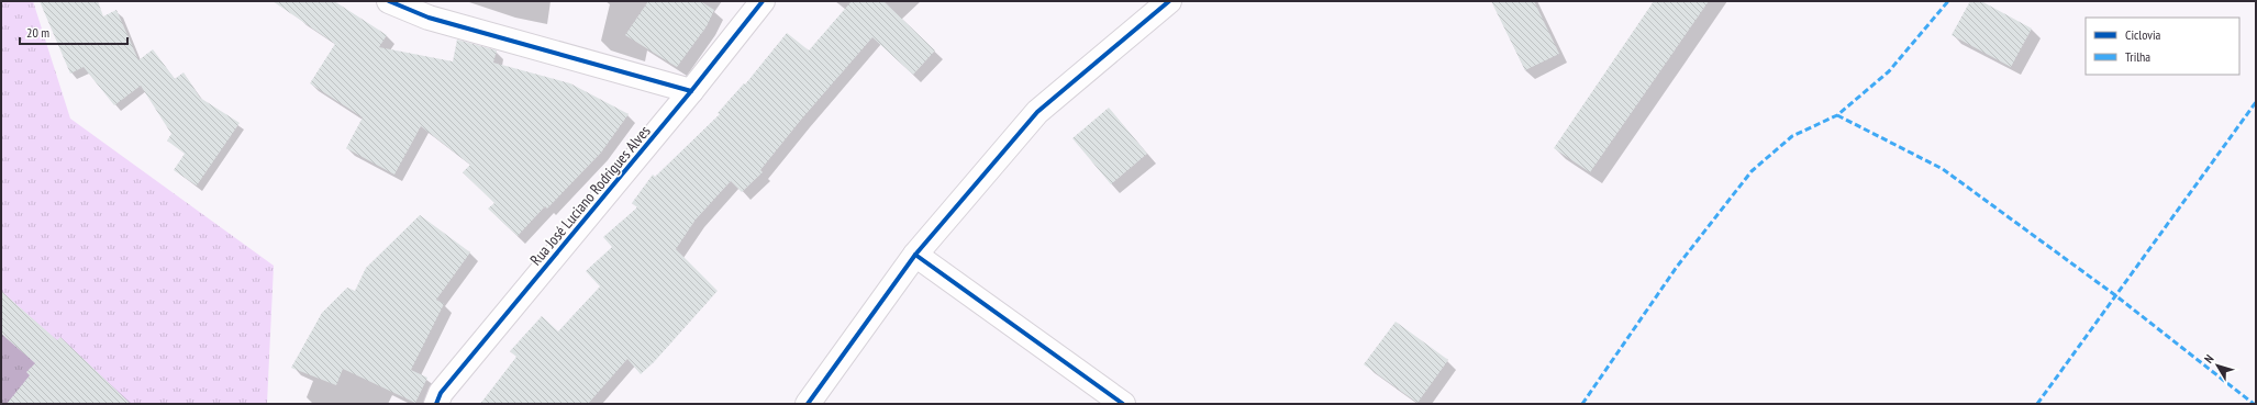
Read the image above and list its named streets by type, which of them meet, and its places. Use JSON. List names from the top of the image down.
{
  "streets": {
    "street": ["Rua José Luciano Rodrigues Alves"]
  },
  "legend": ["Ciclovia", "Trilha"],
  "scale_bar": "20 m",
  "north": "top left"
}
